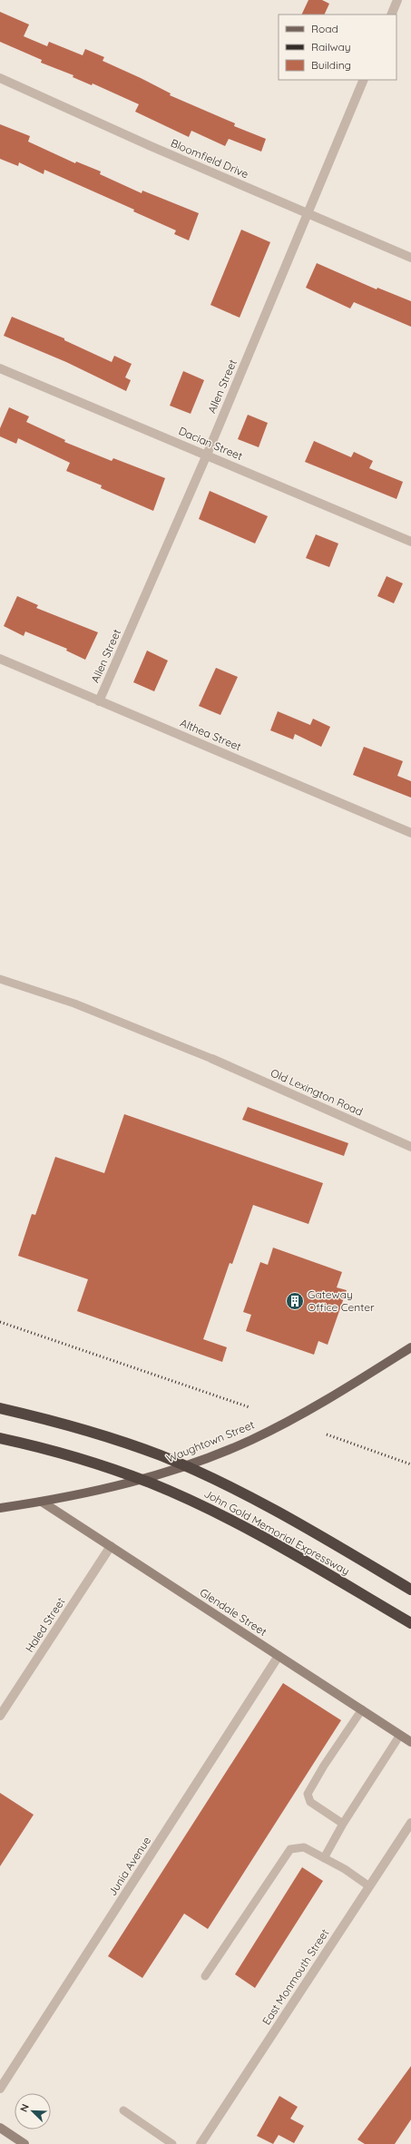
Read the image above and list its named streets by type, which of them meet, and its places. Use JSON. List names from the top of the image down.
{
  "streets": {
    "highway": ["John Gold Memorial Expressway"],
    "main road": ["Waughtown Street", "Glendale Street"],
    "street": [
      "Bloomfield Drive",
      "Allen Street",
      "Dacian Street",
      "Althea Street",
      "Old Lexington Road",
      "Haled Street",
      "Junia Avenue",
      "East Monmouth Street"
    ]
  },
  "crossings": [
    ["Bloomfield Drive", "Allen Street"],
    ["Allen Street", "Dacian Street"],
    ["Allen Street", "Althea Street"],
    ["Waughtown Street", "Glendale Street"],
    ["Glendale Street", "Haled Street"],
    ["Glendale Street", "Junia Avenue"]
  ],
  "places": {
    "building": ["Gateway Office Center"]
  },
  "legend": ["Road", "Railway", "Building"],
  "north": "top left"
}
